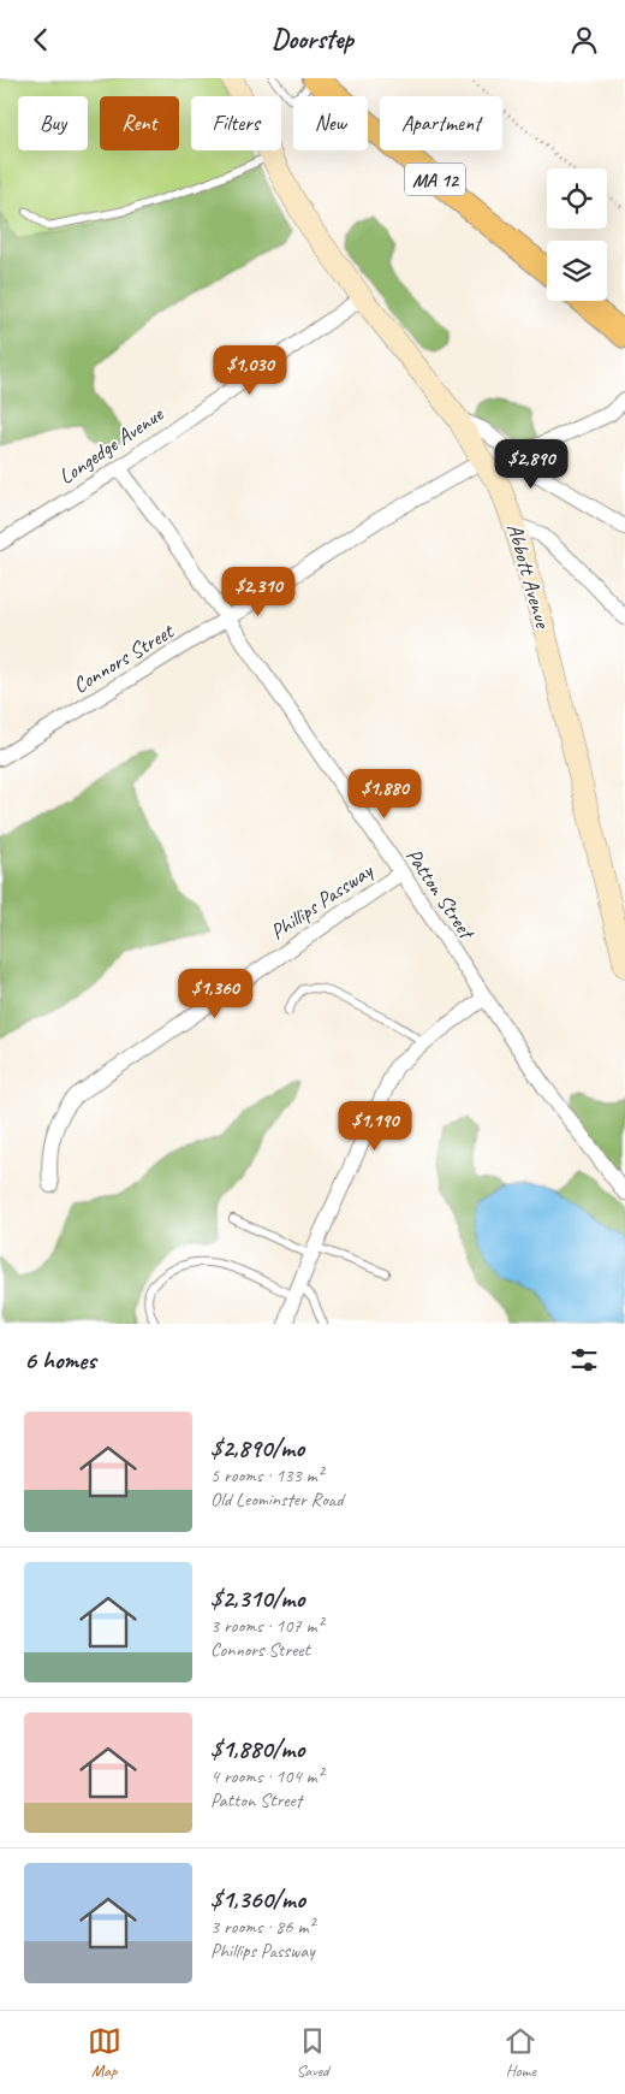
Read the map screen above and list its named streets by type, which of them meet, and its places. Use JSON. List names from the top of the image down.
{
  "streets": {
    "highway": ["MA 12"],
    "main road": ["Abbott Avenue"],
    "street": [
      "Longedge Avenue",
      "Connors Street",
      "Patton Street",
      "Phillips Passway"
    ]
  },
  "crossings": [
    ["Longedge Avenue", "Abbott Avenue"],
    ["Longedge Avenue", "Patton Street"],
    ["Abbott Avenue", "Connors Street"],
    ["Connors Street", "Patton Street"],
    ["Patton Street", "Phillips Passway"]
  ],
  "page": {
    "header": "Doorstep",
    "chip": [
      "Buy",
      "Rent",
      "Filters",
      "New",
      "Apartment"
    ],
    "price": [
      "$1,030",
      "$2,890",
      "$2,310",
      "$1,880",
      "$1,360",
      "$1,190"
    ],
    "heading": "6 homes",
    "list": [
      {
        "name": "$2,890/mo",
        "note": "5 rooms · 133 m² · Old Leominster Road"
      },
      {
        "name": "$2,310/mo",
        "note": "3 rooms · 107 m² · Connors Street"
      },
      {
        "name": "$1,880/mo",
        "note": "4 rooms · 104 m² · Patton Street"
      },
      {
        "name": "$1,360/mo",
        "note": "3 rooms · 86 m² · Phillips Passway"
      }
    ],
    "tabs": ["Map", "Saved", "Home"]
  }
}
